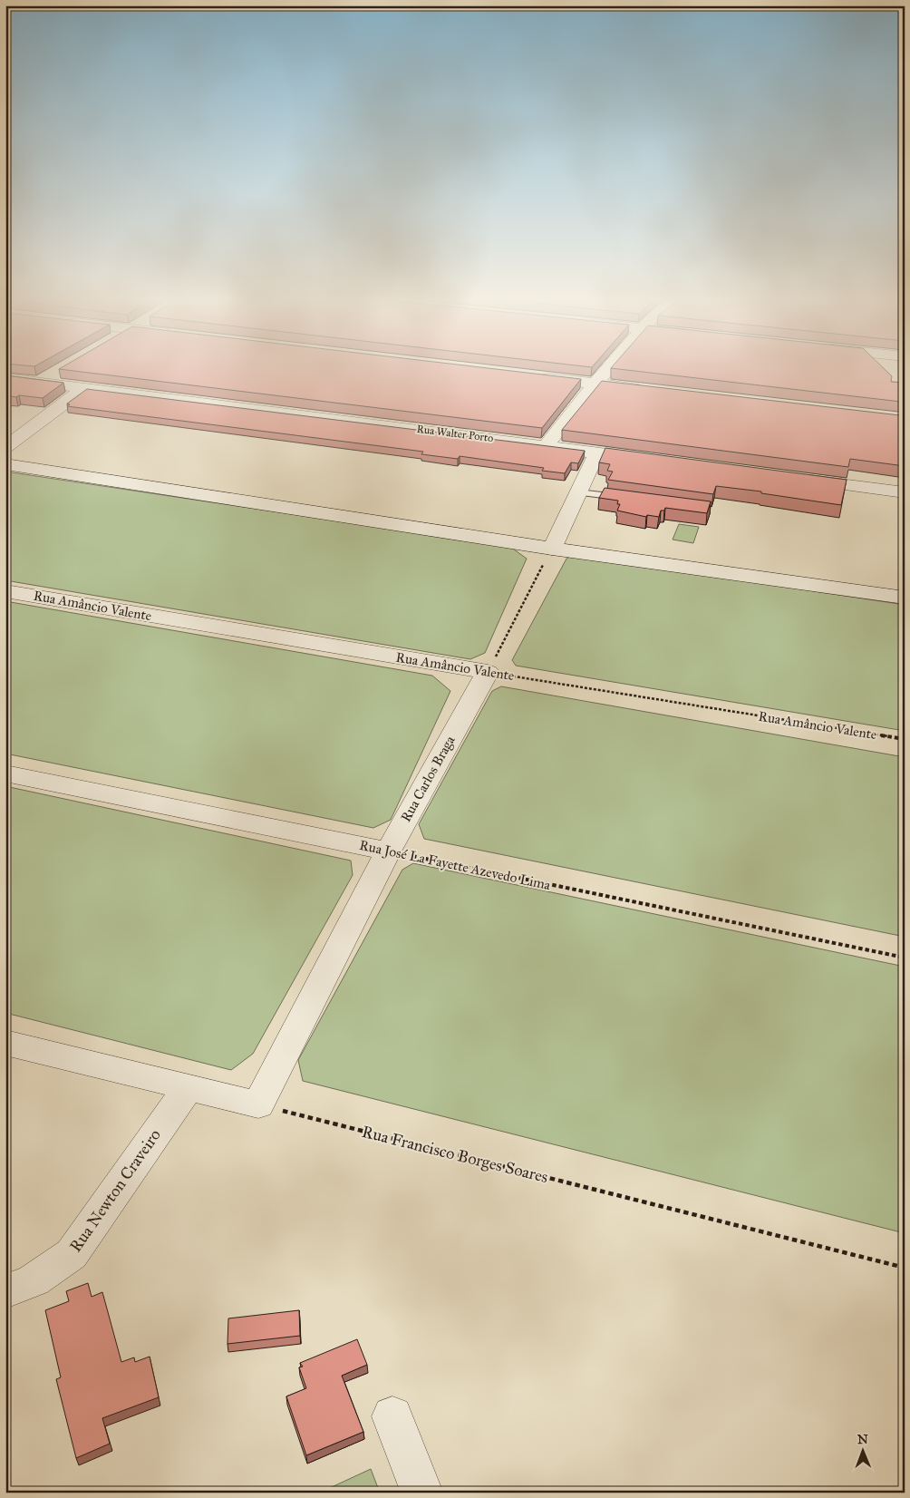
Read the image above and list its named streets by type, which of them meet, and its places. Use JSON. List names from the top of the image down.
{
  "streets": {
    "street": [
      "Rua Walter Porto",
      "Rua Amâncio Valente",
      "Rua Carlos Braga",
      "Rua José La Fayette Azevedo Lima",
      "Rua Newton Craveiro"
    ],
    "path": ["Rua Francisco Borges Soares"]
  },
  "crossings": [
    ["Rua Amâncio Valente", "Rua Carlos Braga"],
    ["Rua Carlos Braga", "Rua José La Fayette Azevedo Lima"],
    ["Rua Carlos Braga", "Rua Francisco Borges Soares"]
  ],
  "north": "top"
}
